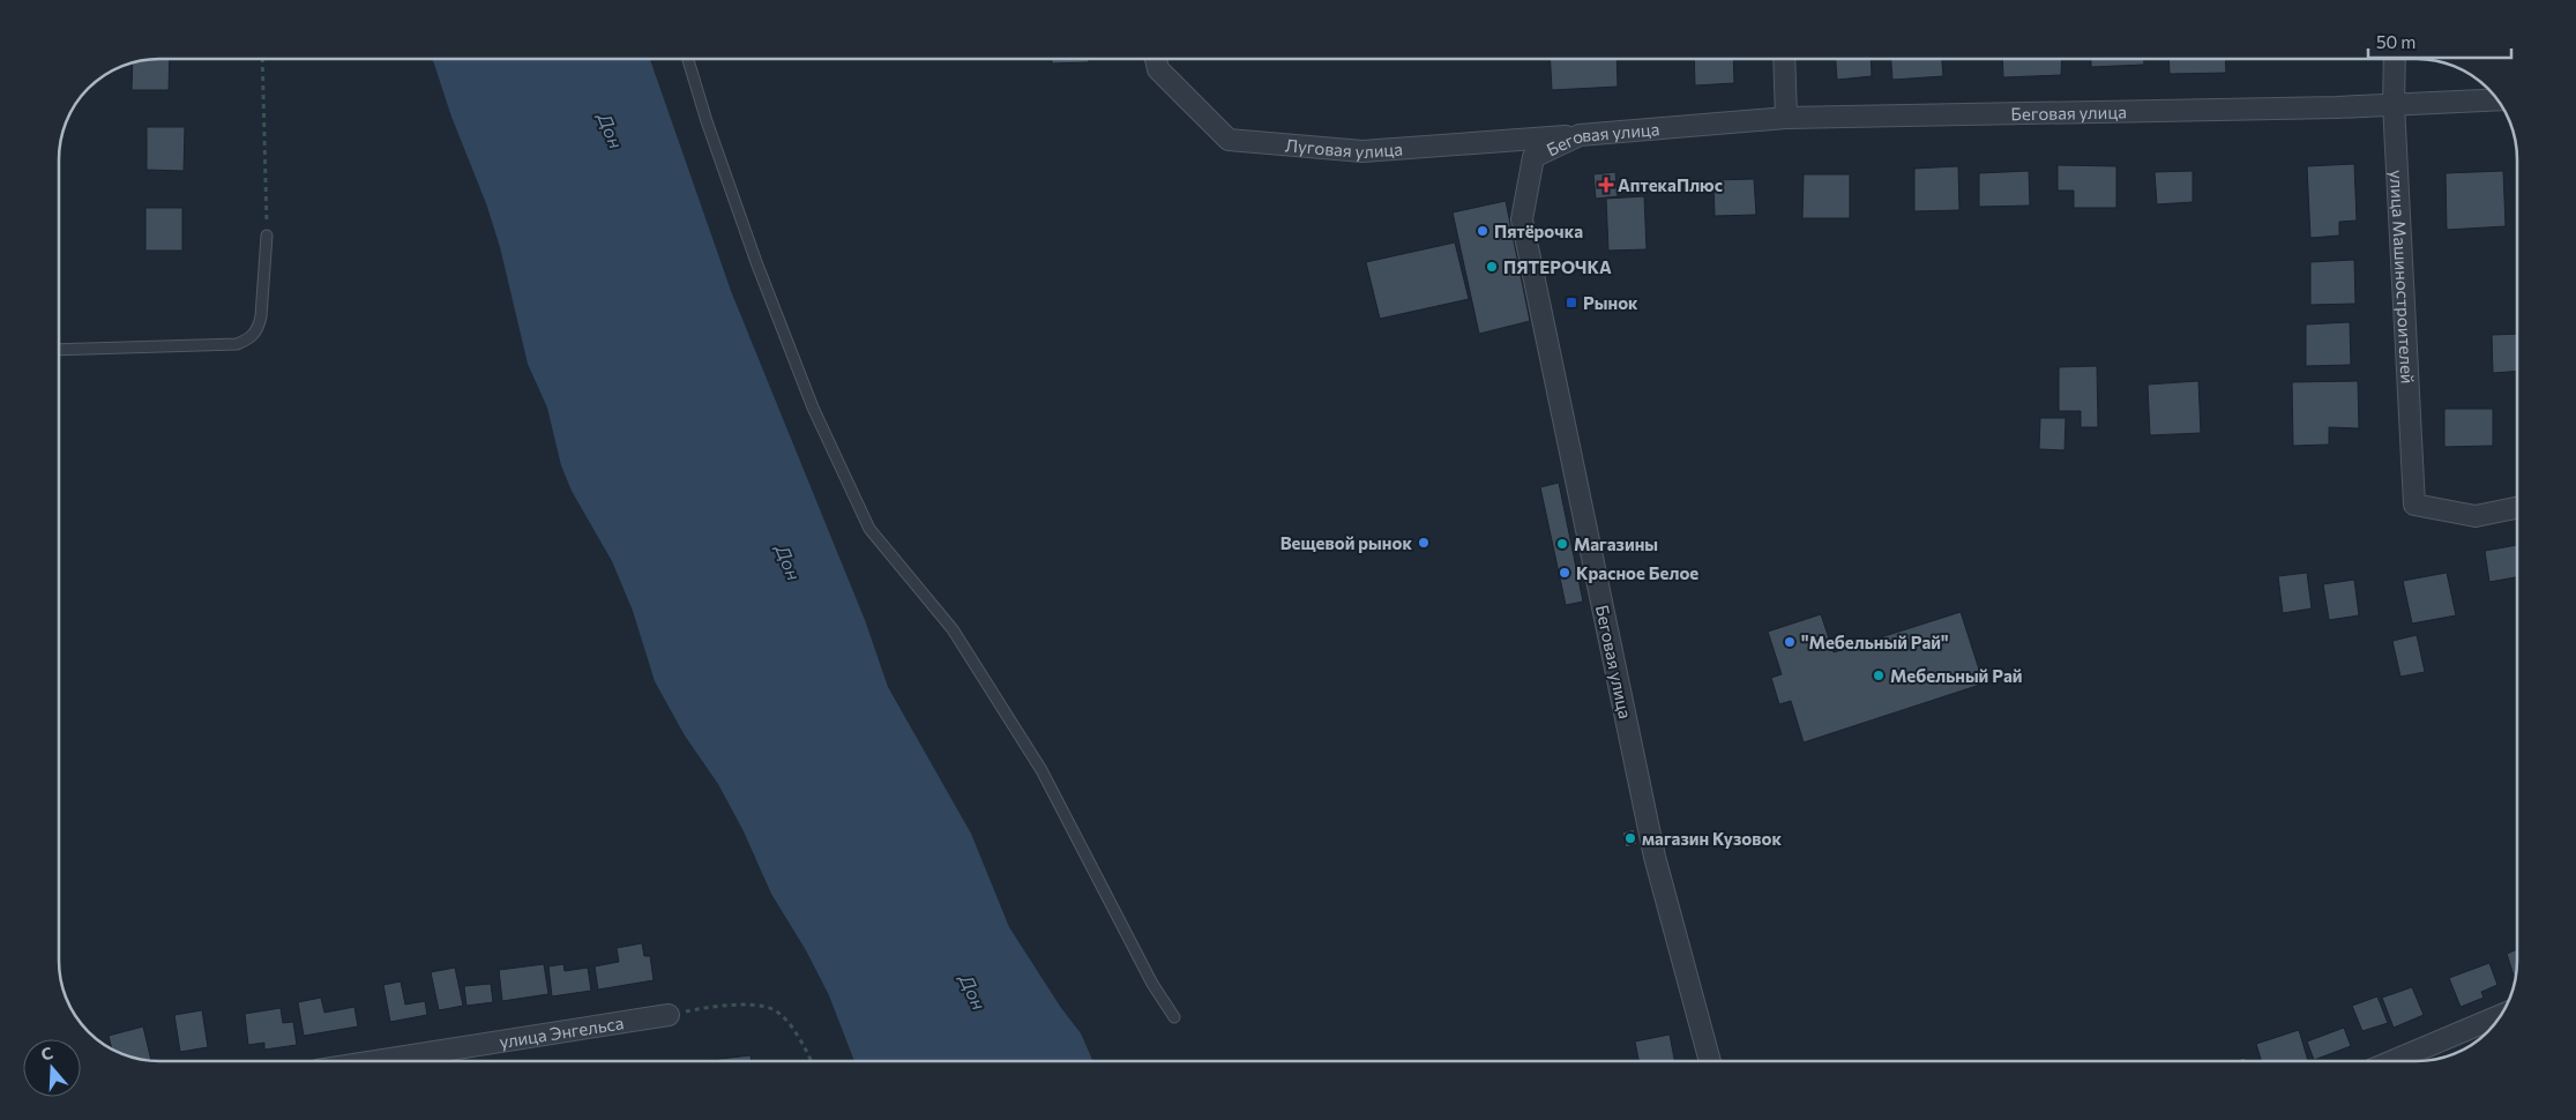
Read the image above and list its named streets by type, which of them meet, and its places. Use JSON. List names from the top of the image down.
{
  "streets": {
    "street": [
      "Беговая улица",
      "Луговая улица",
      "улица Машиностроителей",
      "улица Энгельса"
    ]
  },
  "crossings": [
    ["Беговая улица", "Луговая улица"],
    ["Беговая улица", "улица Машиностроителей"]
  ],
  "water": ["Дон"],
  "places": {
    "health": ["АптекаПлюс"],
    "other": [
      "Пятёрочка",
      "ПЯТЕРОЧКА",
      "Вещевой рынок",
      "Магазины",
      "Красное Белое",
      "\"Мебельный Рай\"",
      "Мебельный Рай",
      "магазин Кузовок"
    ],
    "transit": ["Рынок"]
  },
  "scale_bar": "50 m",
  "north": "top"
}
